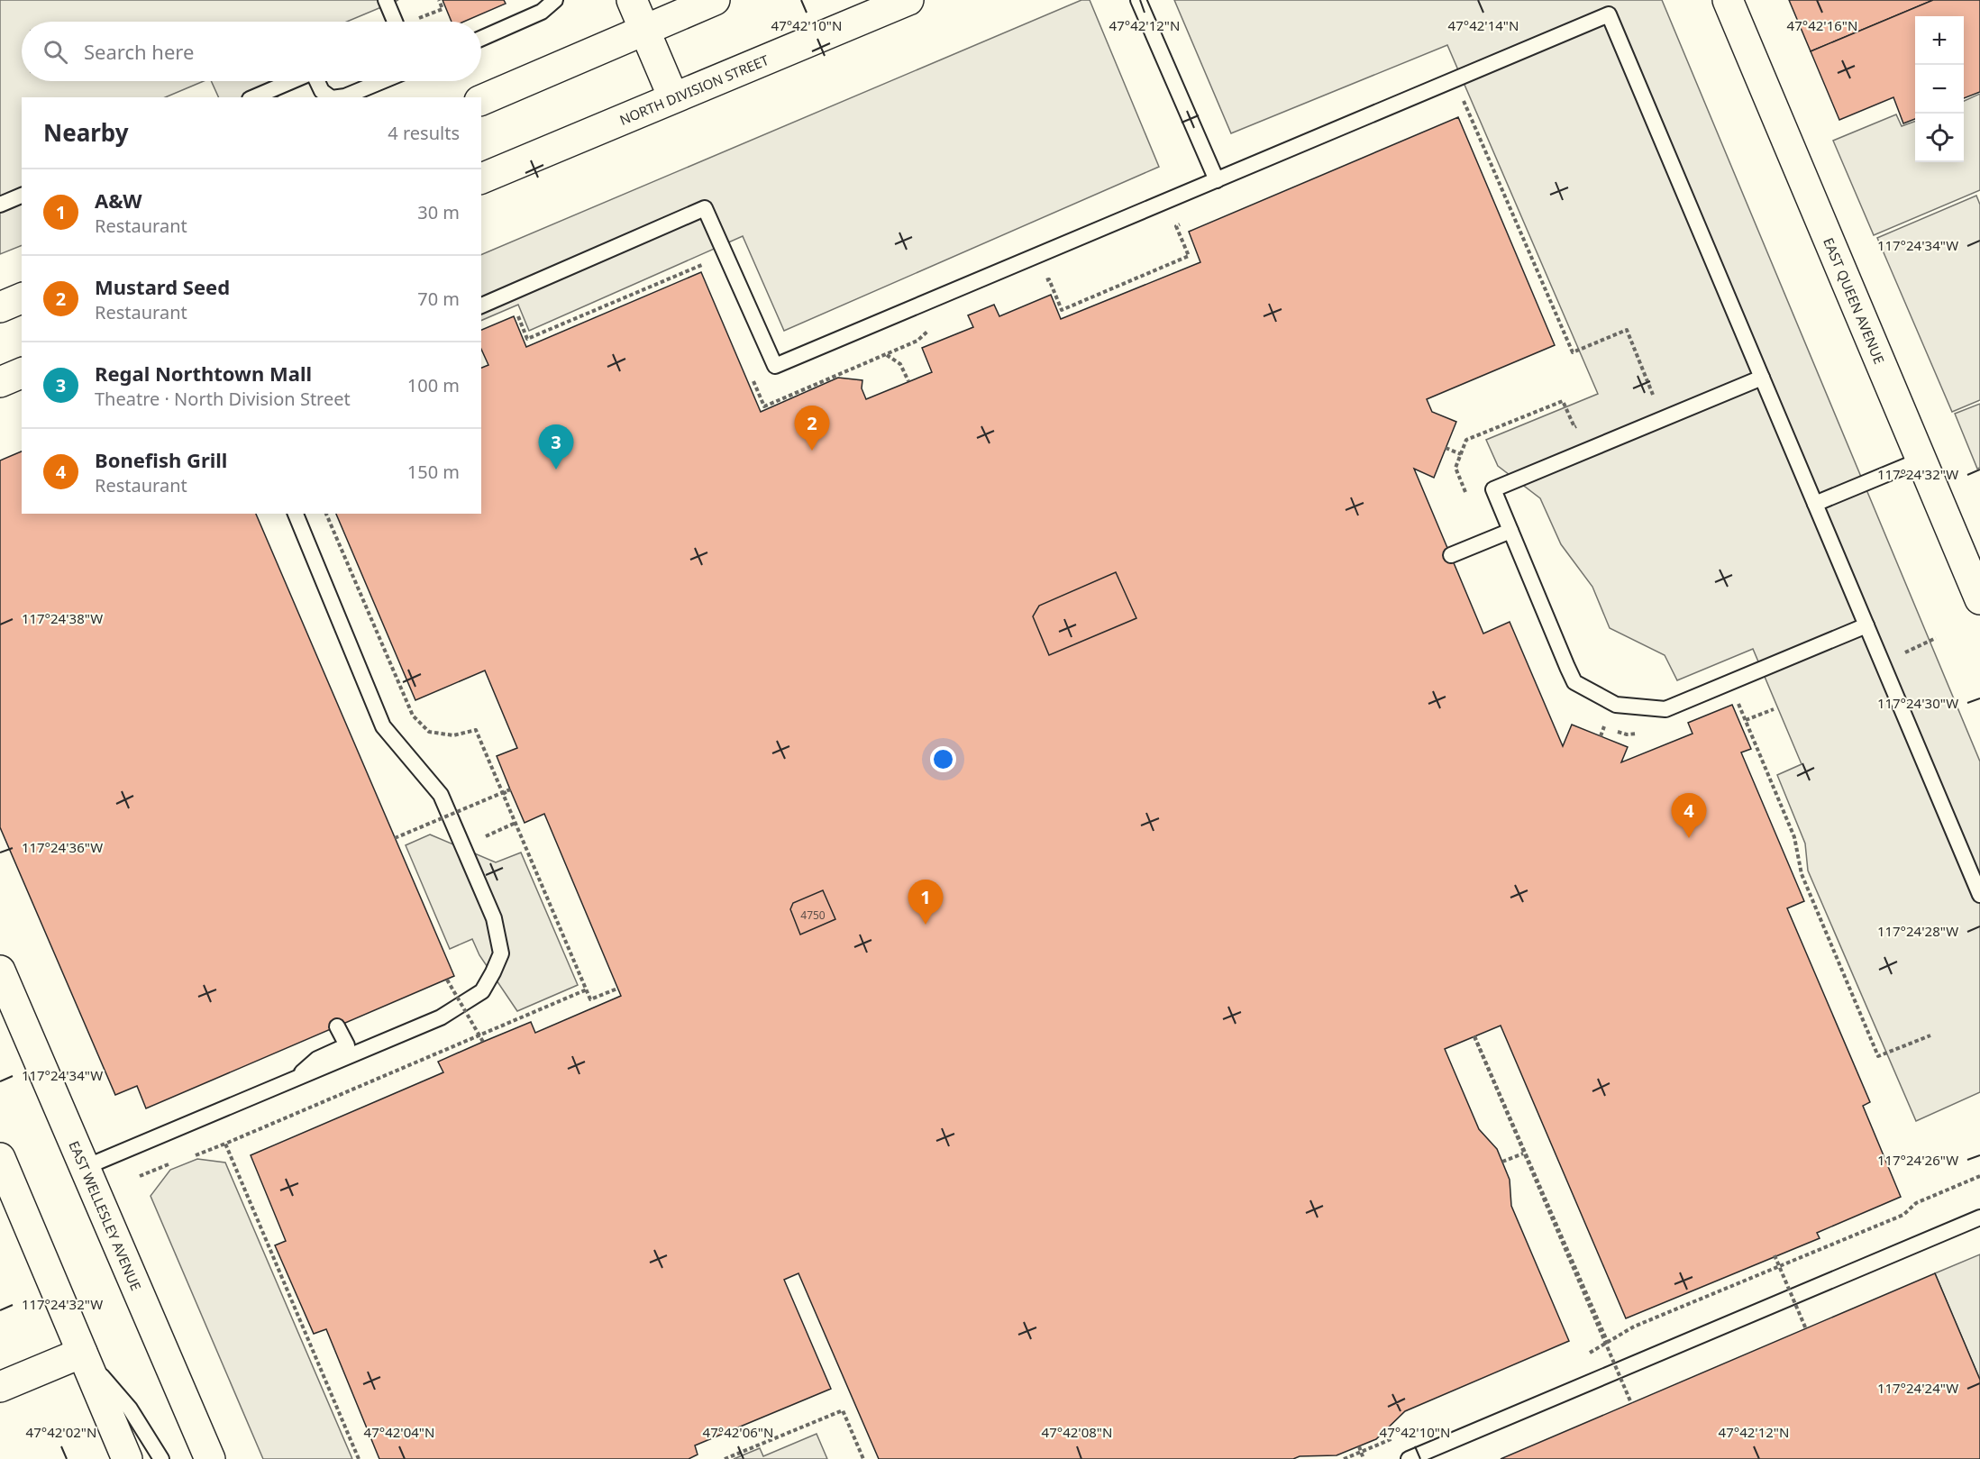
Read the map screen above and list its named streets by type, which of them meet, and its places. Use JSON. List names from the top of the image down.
{
  "streets": {
    "main road": ["NORTH DIVISION STREET", "EAST QUEEN AVENUE", "EAST WELLESLEY AVENUE"]
  },
  "house_numbers": ["4750"],
  "page": {
    "map_buttons": ["+", "−"],
    "search": "Search here",
    "heading": ["Nearby", "4 results"],
    "list": [
      {
        "mark": "1",
        "name": "A&W",
        "note": "Restaurant",
        "value": "30 m"
      },
      {
        "mark": "2",
        "name": "Mustard Seed",
        "note": "Restaurant",
        "value": "70 m"
      },
      {
        "mark": "3",
        "name": "Regal Northtown Mall",
        "note": "Theatre · North Division Street",
        "value": "100 m"
      },
      {
        "mark": "4",
        "name": "Bonefish Grill",
        "note": "Restaurant",
        "value": "150 m"
      }
    ],
    "pins": [
      "2",
      "3",
      "4",
      "1"
    ]
  },
  "coordinates": [
    "47°42'14\"N",
    "47°42'16\"N",
    "47°42'10\"N",
    "47°42'12\"N",
    "117°24'34\"W",
    "117°24'32\"W",
    "117°24'38\"W",
    "117°24'30\"W",
    "117°24'36\"W",
    "117°24'28\"W",
    "117°24'26\"W",
    "117°24'24\"W",
    "47°42'02\"N",
    "47°42'04\"N",
    "47°42'06\"N",
    "47°42'08\"N"
  ]
}
